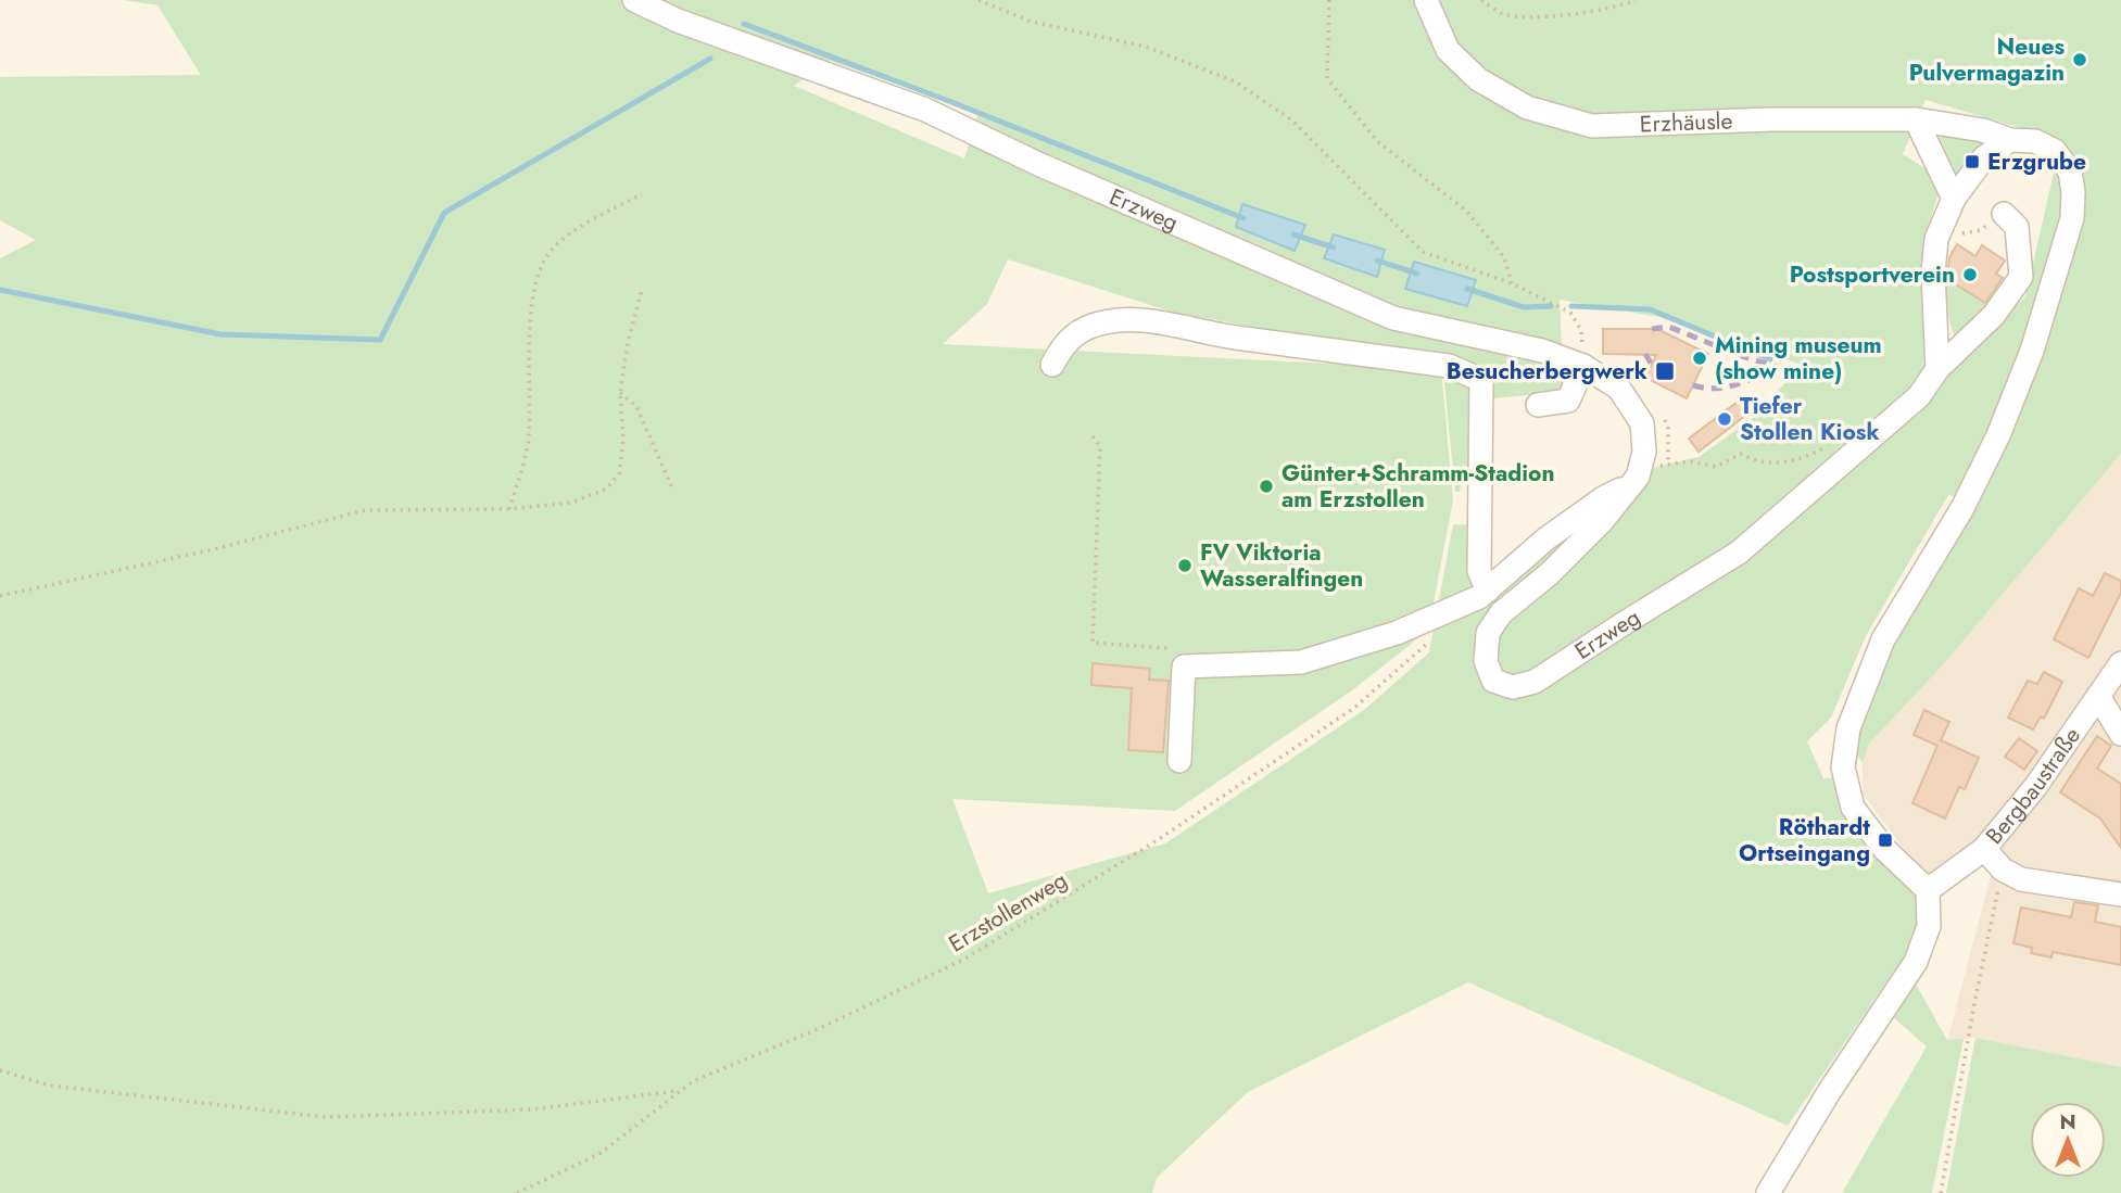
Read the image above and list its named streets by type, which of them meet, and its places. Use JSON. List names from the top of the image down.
{
  "streets": {
    "street": ["Erzhäusle", "Erzweg", "Bergbaustraße"],
    "path": ["Erzstollenweg"]
  },
  "places": {
    "other": [
      "Neues Pulvermagazin",
      "Postsportverein",
      "Mining museum (show mine)",
      "Tiefer Stollen Kiosk",
      "Günter+Schramm-Stadion am Erzstollen",
      "FV Viktoria Wasseralfingen"
    ],
    "transit": ["Erzgrube", "Besucherbergwerk", "Röthardt Ortseingang"]
  },
  "north": "top"
}
